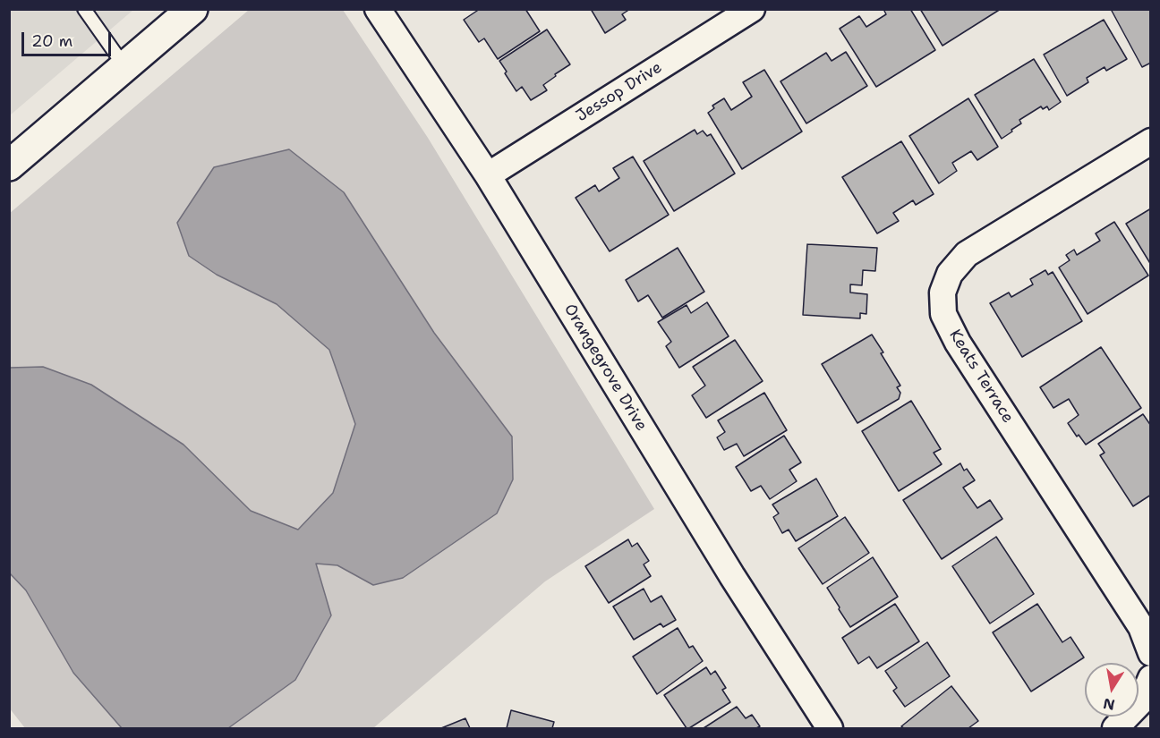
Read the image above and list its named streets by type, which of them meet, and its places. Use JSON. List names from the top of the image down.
{
  "streets": {
    "street": ["Jessop Drive", "Orangegrove Drive", "Keats Terrace"]
  },
  "crossings": [
    ["Jessop Drive", "Orangegrove Drive"]
  ],
  "scale_bar": "20 m",
  "north": "bottom"
}
